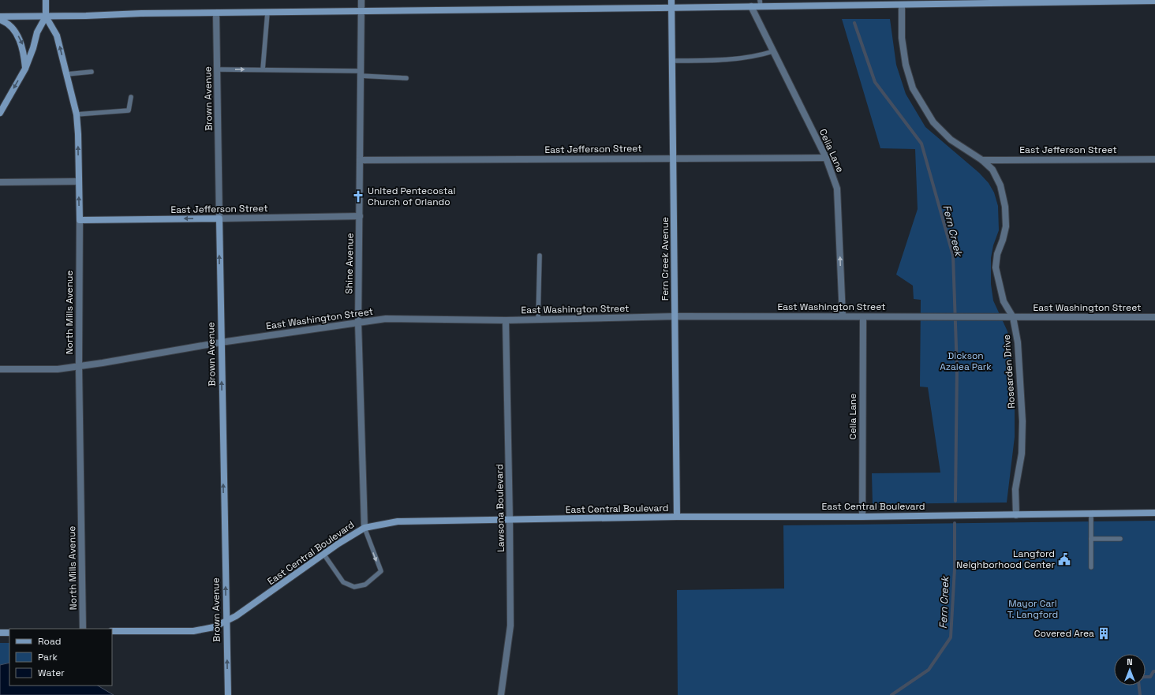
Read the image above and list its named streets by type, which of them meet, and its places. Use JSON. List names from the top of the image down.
{
  "streets": {
    "street": [
      "Brown Avenue",
      "East Jefferson Street",
      "Celia Lane",
      "Fern Creek Avenue",
      "Shine Avenue",
      "East Washington Street",
      "North Mills Avenue",
      "Rosearden Drive",
      "East Central Boulevard",
      "Lawsona Boulevard"
    ]
  },
  "crossings": [
    ["Brown Avenue", "East Jefferson Street"],
    ["Brown Avenue", "East Washington Street"],
    ["Brown Avenue", "East Central Boulevard"],
    ["East Jefferson Street", "Celia Lane"],
    ["East Jefferson Street", "Fern Creek Avenue"],
    ["East Jefferson Street", "Shine Avenue"],
    ["East Jefferson Street", "North Mills Avenue"],
    ["East Jefferson Street", "Rosearden Drive"],
    ["Celia Lane", "East Washington Street"],
    ["Celia Lane", "East Central Boulevard"],
    ["Fern Creek Avenue", "East Washington Street"],
    ["Fern Creek Avenue", "East Central Boulevard"],
    ["Shine Avenue", "East Washington Street"],
    ["Shine Avenue", "East Central Boulevard"],
    ["East Washington Street", "North Mills Avenue"],
    ["East Washington Street", "Rosearden Drive"],
    ["East Washington Street", "Lawsona Boulevard"],
    ["Rosearden Drive", "East Central Boulevard"],
    ["East Central Boulevard", "Lawsona Boulevard"]
  ],
  "one_way": ["Brown Avenue"],
  "water": ["Fern Creek"],
  "parks": ["Dickson Azalea Park", "Mayor Carl T. Langford"],
  "places": {
    "church": ["United Pentecostal Church of Orlando"],
    "public building": ["Langford Neighborhood Center"],
    "building": ["Covered Area"]
  },
  "legend": ["Road", "Park", "Water"],
  "north": "top"
}
